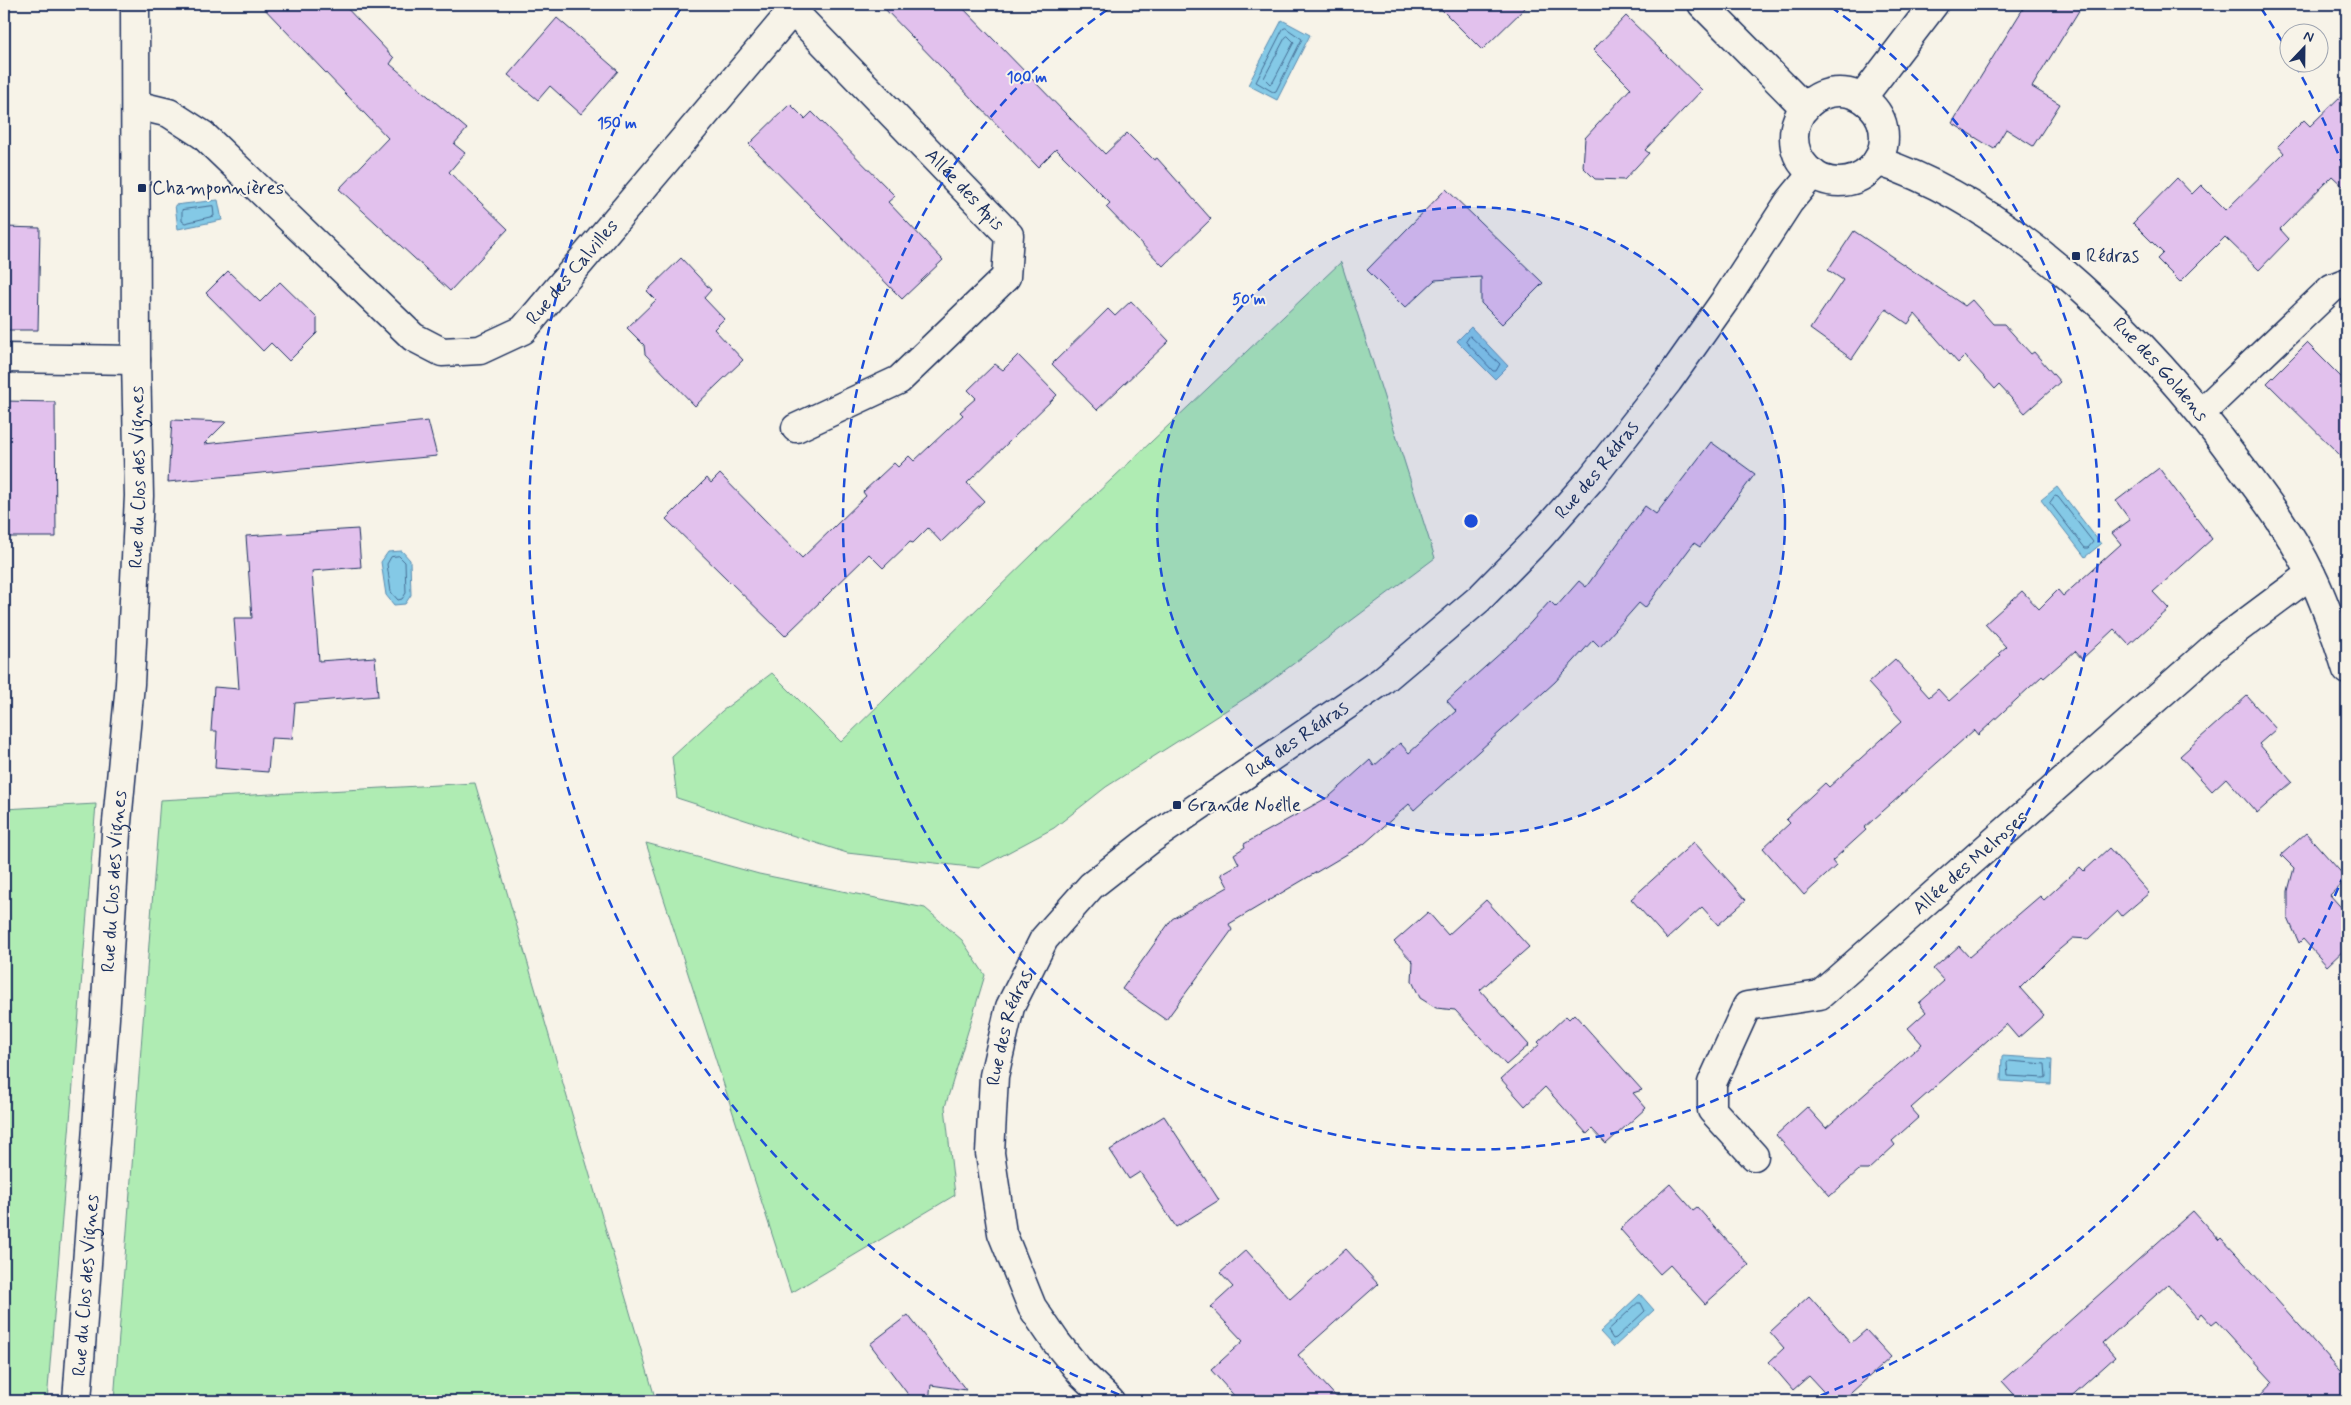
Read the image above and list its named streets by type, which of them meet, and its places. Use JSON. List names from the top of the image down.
{
  "streets": {
    "street": [
      "Allée des Apis",
      "Rue des Calvilles",
      "Rue des Goldens",
      "Rue des Rédras",
      "Rue du Clos des Vignes",
      "Allée des Melroses"
    ]
  },
  "crossings": [
    ["Allée des Apis", "Rue des Calvilles"],
    ["Rue des Calvilles", "Rue du Clos des Vignes"],
    ["Rue des Goldens", "Rue des Rédras"],
    ["Rue des Goldens", "Allée des Melroses"]
  ],
  "places": {
    "transit": ["Champonnières", "Rédras", "Grande Noëlle"]
  },
  "north": "top",
  "rings": ["100 m", "150 m", "50 m"]
}
